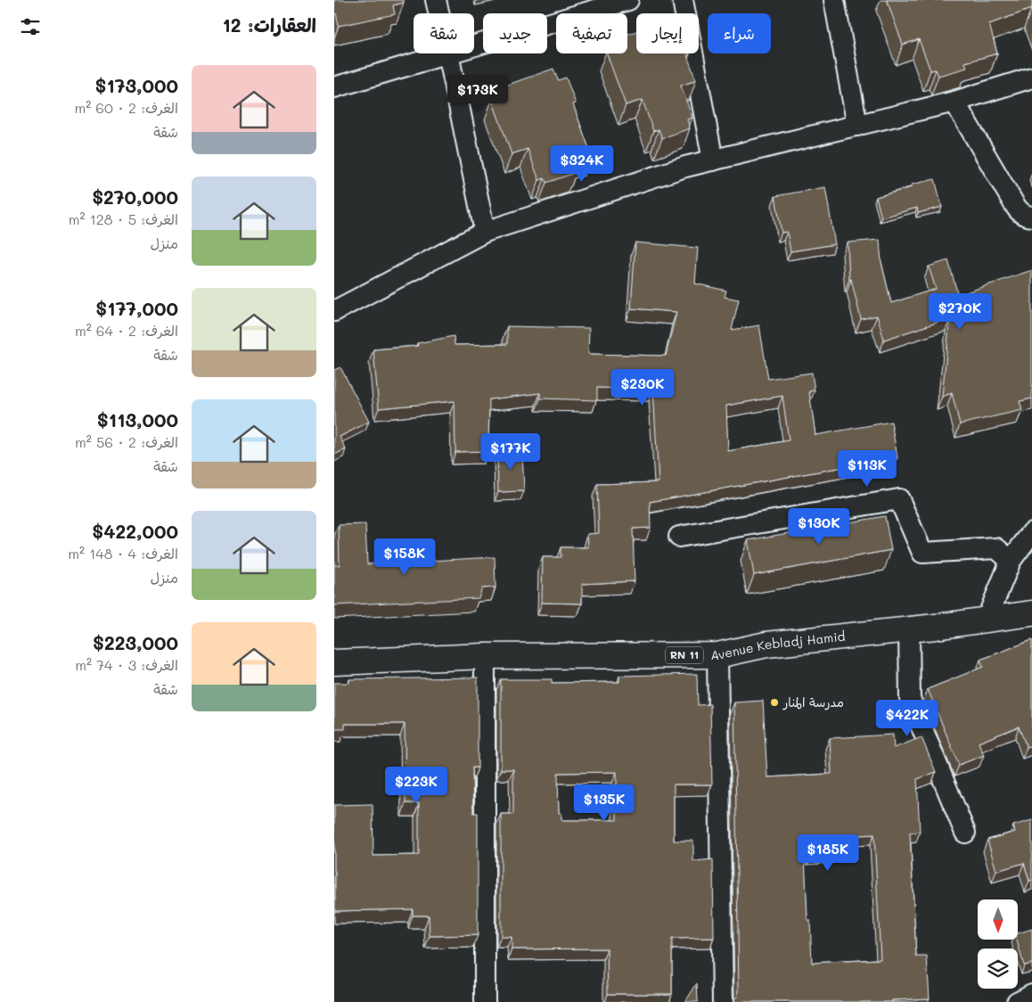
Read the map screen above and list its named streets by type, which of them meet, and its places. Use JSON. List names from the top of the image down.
{
  "streets": {
    "main road": ["Avenue Kebladj Hamid", "RN 11"]
  },
  "places": ["مدرسة المنار"],
  "north": "bottom",
  "page": {
    "heading": "العقارات: 12",
    "chip": [
      "شراء",
      "إيجار",
      "تصفية",
      "جديد",
      "شقة"
    ],
    "list": [
      {
        "name": "$173,000",
        "note": "الغرف: 2 · 60 m² · شقة"
      },
      {
        "name": "$270,000",
        "note": "الغرف: 5 · 128 m² · منزل"
      },
      {
        "name": "$177,000",
        "note": "الغرف: 2 · 64 m² · شقة"
      },
      {
        "name": "$113,000",
        "note": "الغرف: 2 · 56 m² · شقة"
      },
      {
        "name": "$422,000",
        "note": "الغرف: 4 · 148 m² · منزل"
      },
      {
        "name": "$223,000",
        "note": "الغرف: 3 · 74 m² · شقة"
      }
    ],
    "price": [
      "$173K",
      "$324K",
      "$270K",
      "$230K",
      "$177K",
      "$113K",
      "$130K",
      "$158K",
      "$422K",
      "$223K",
      "$135K",
      "$185K"
    ]
  }
}
